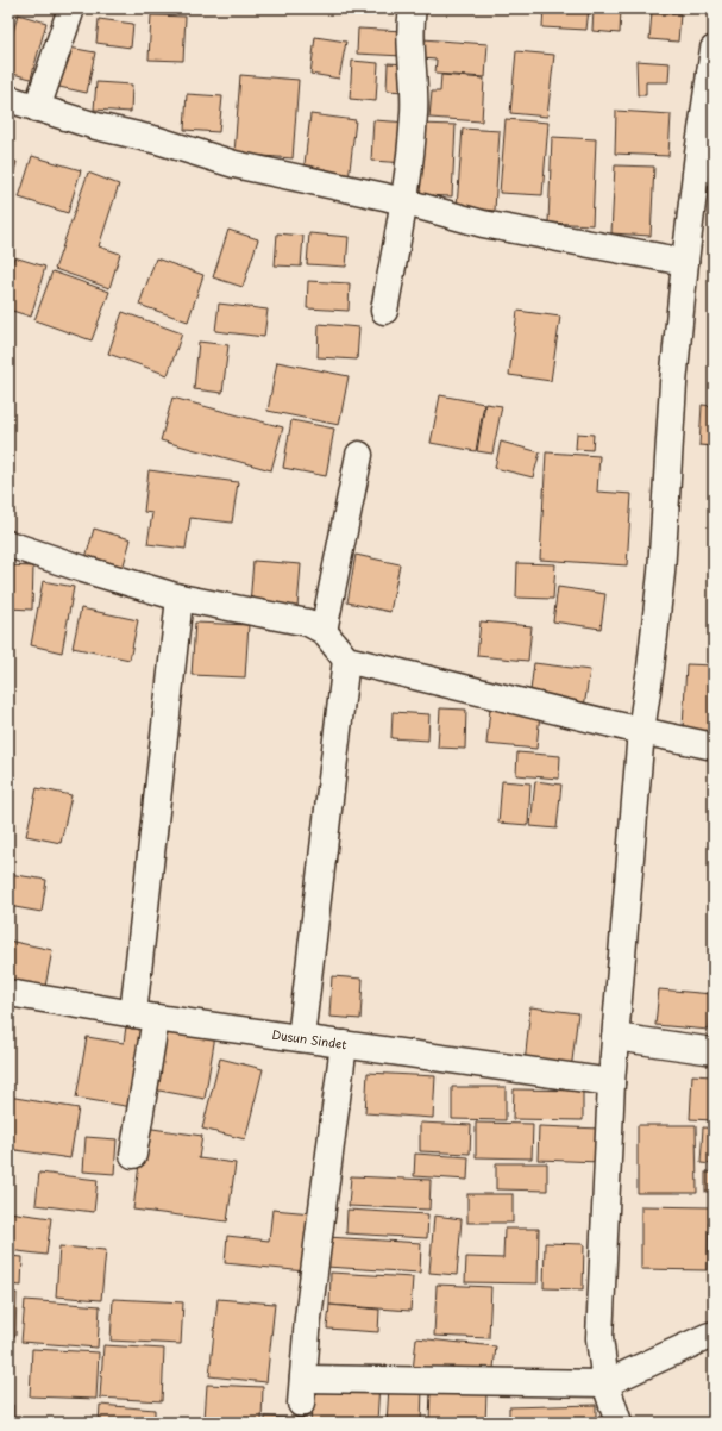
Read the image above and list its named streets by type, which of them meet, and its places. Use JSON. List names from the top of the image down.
{
  "streets": {
    "street": ["Dusun Sindet"]
  }
}
